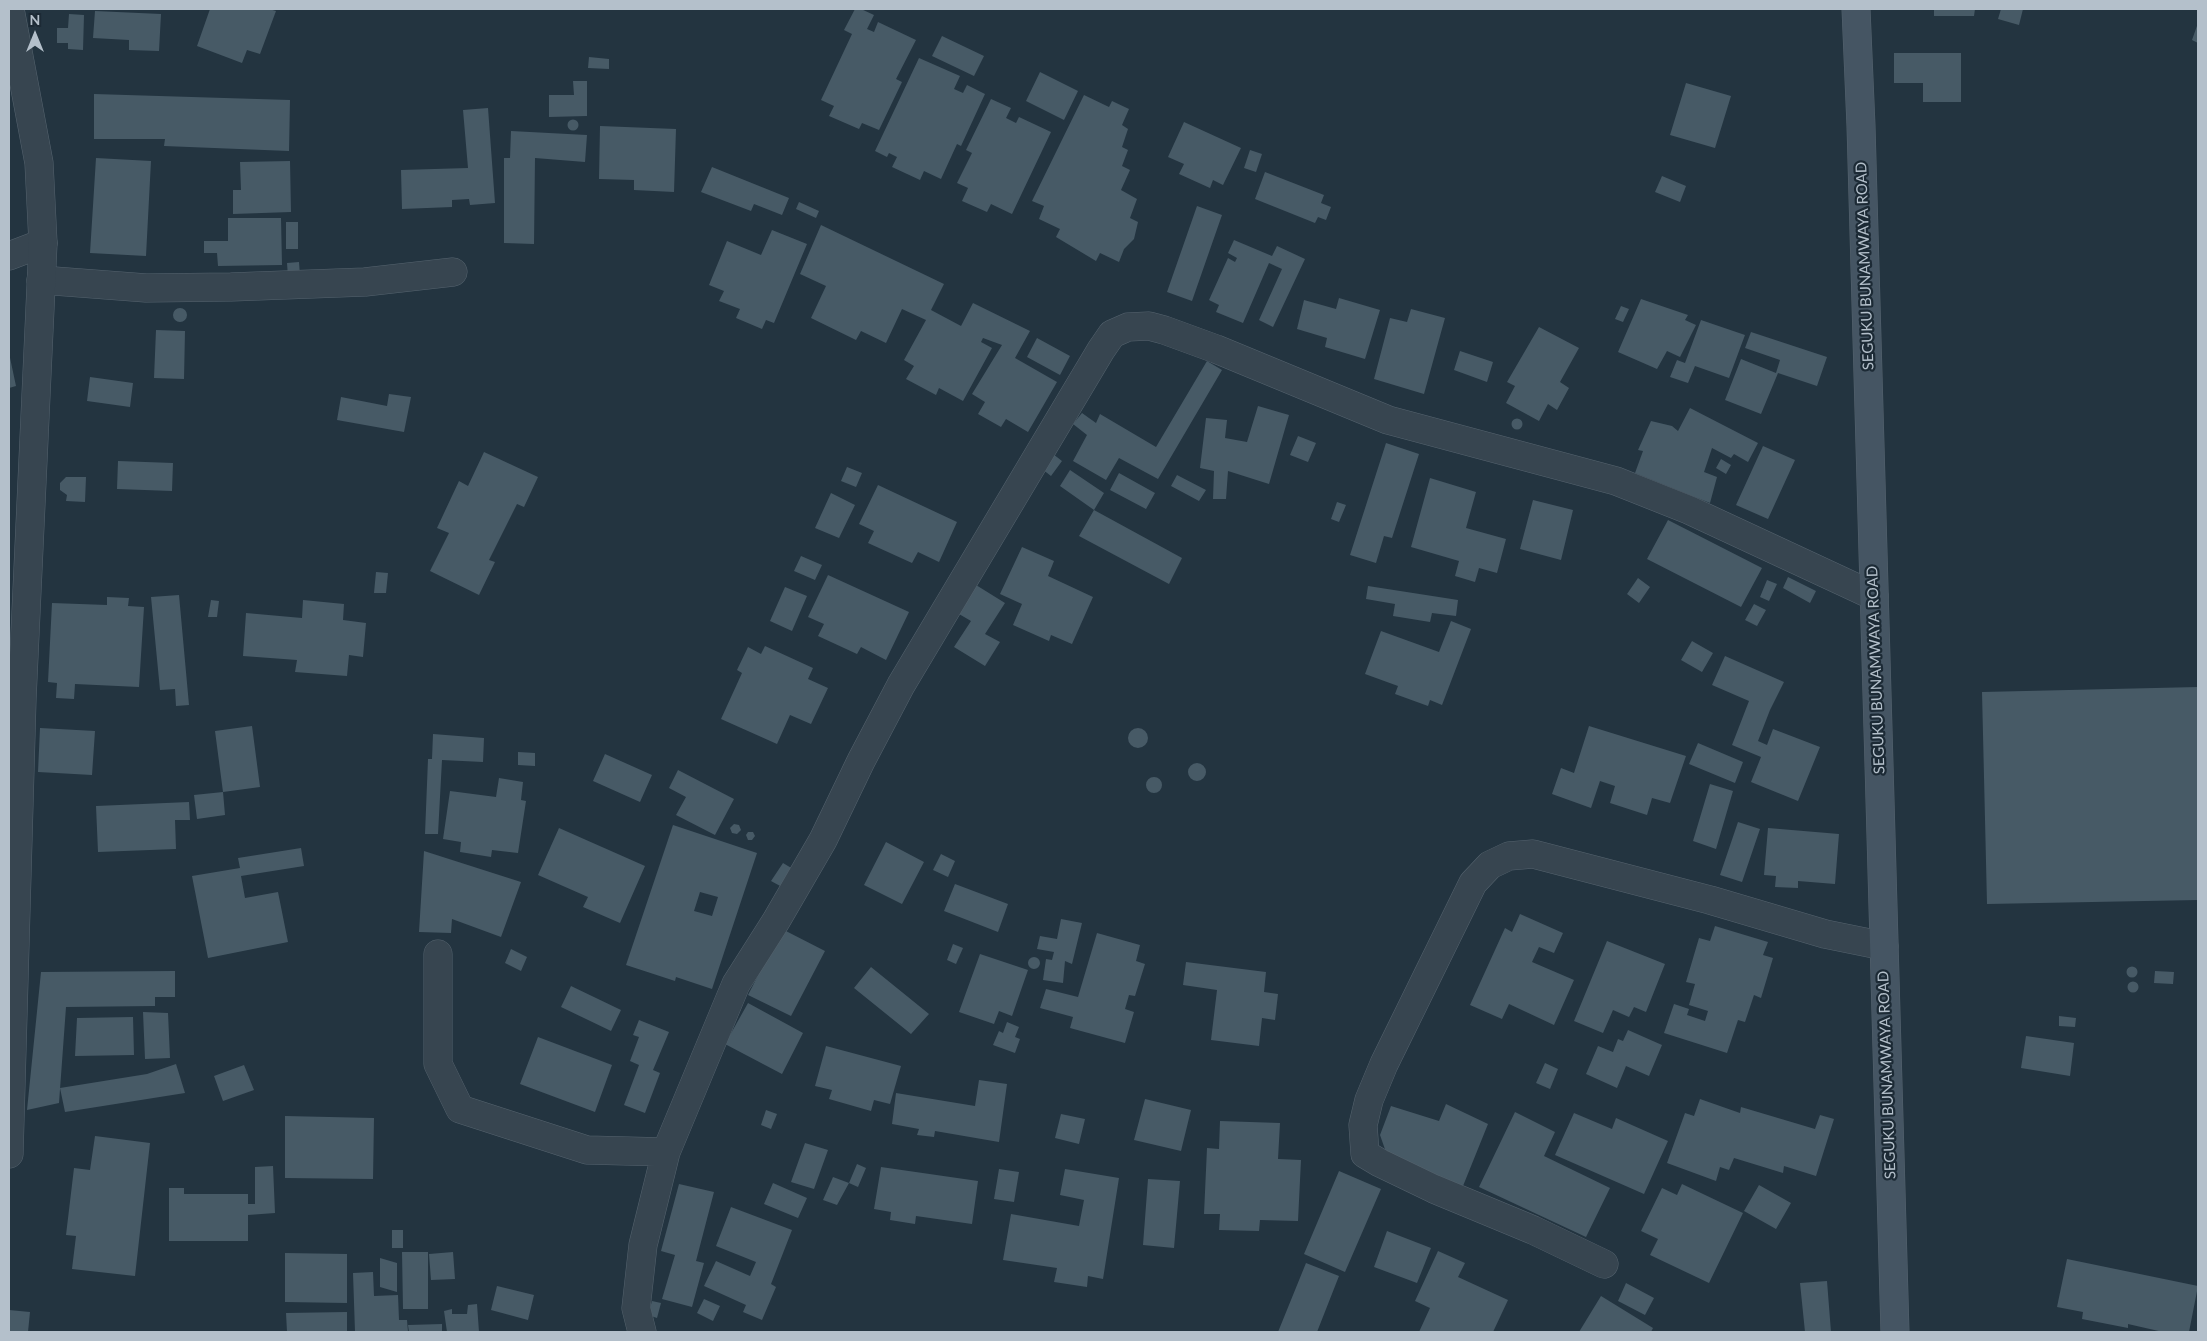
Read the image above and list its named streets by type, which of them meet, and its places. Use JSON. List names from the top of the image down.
{
  "streets": {
    "main road": ["SEGUKU BUNAMWAYA ROAD"]
  },
  "north": "top"
}
